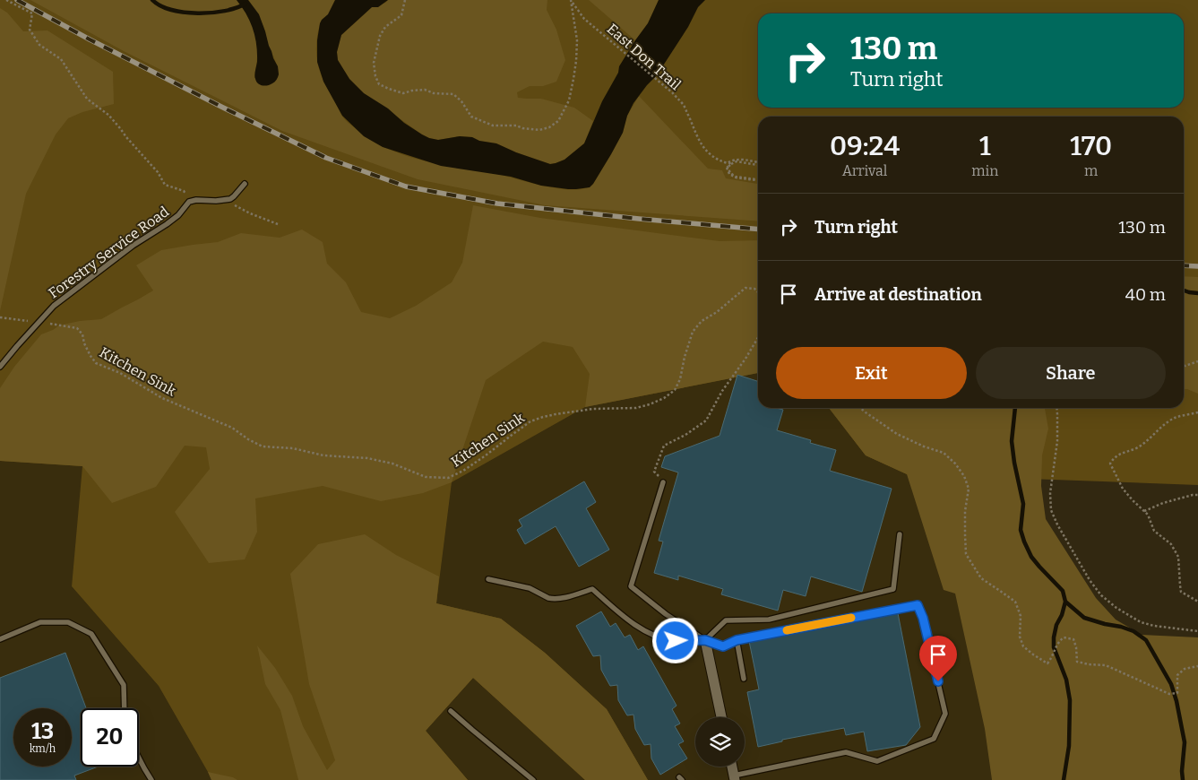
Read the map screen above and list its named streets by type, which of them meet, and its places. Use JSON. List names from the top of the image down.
{
  "streets": {
    "lane": ["Forestry Service Road"],
    "path": ["East Don Trail", "Kitchen Sink"]
  },
  "crossings": [
    ["Forestry Service Road", "Kitchen Sink"]
  ],
  "page": {
    "turn": ["130 m", "Turn right"],
    "eta": [
      "09:24",
      "Arrival",
      "1",
      "min",
      "170",
      "m"
    ],
    "list": [
      {
        "name": "Turn right",
        "value": "130 m"
      },
      {
        "name": "Arrive at destination",
        "value": "40 m"
      }
    ],
    "buttons": ["Exit", "Share"],
    "speed": "13 km/h",
    "limit": "20"
  }
}
